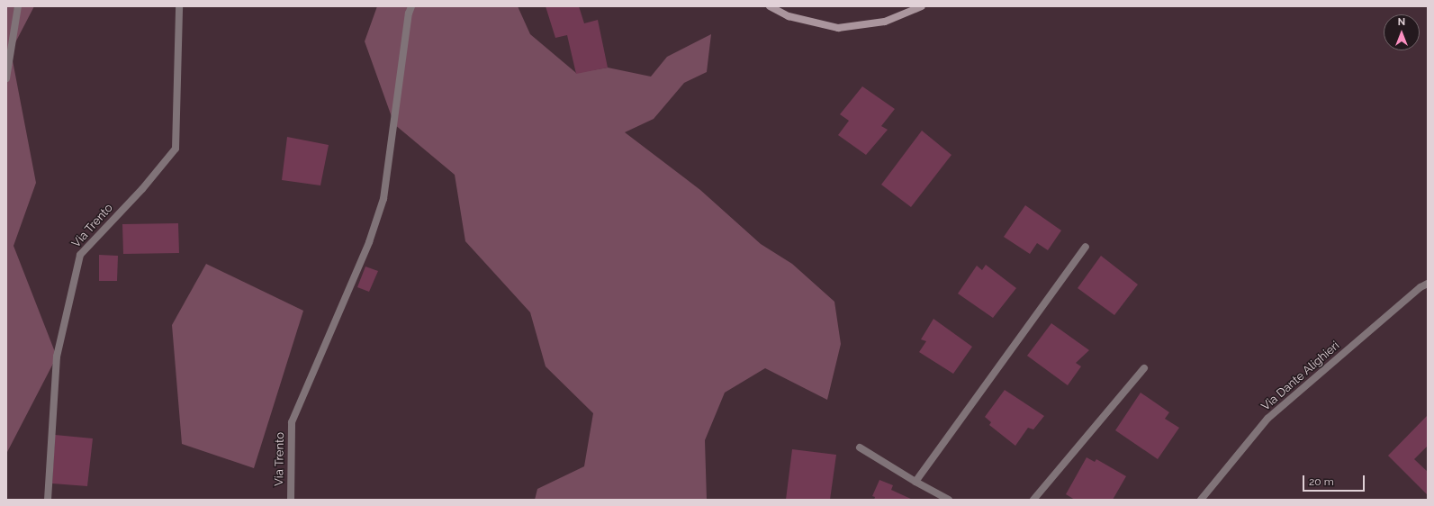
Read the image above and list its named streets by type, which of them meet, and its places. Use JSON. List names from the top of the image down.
{
  "streets": {
    "street": ["Via Trento", "Via Dante Alighieri"]
  },
  "scale_bar": "20 m",
  "north": "top"
}
